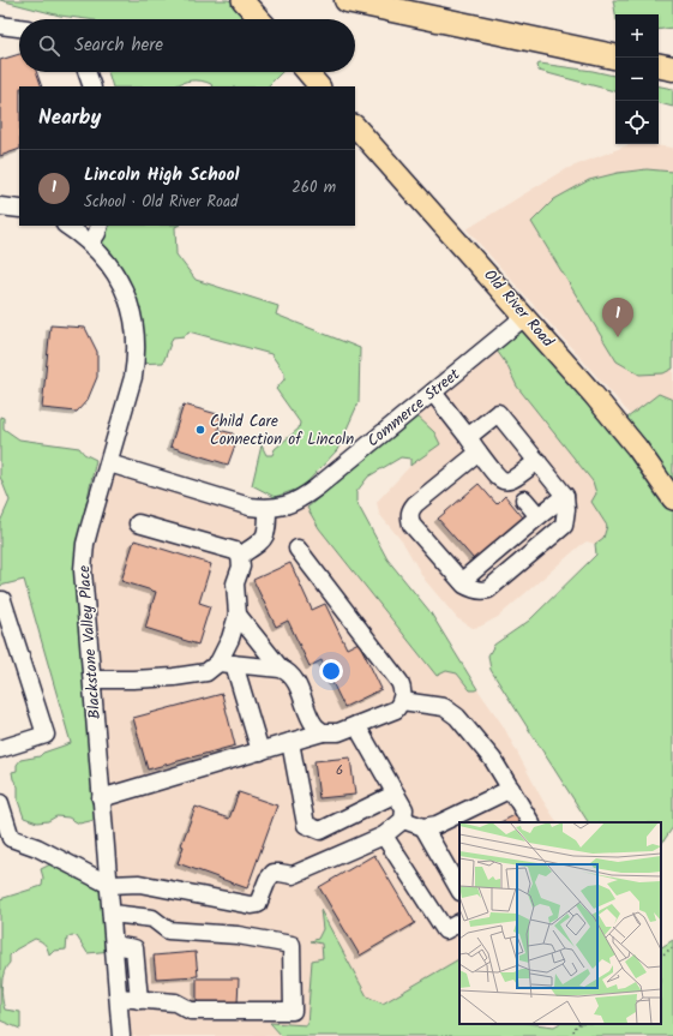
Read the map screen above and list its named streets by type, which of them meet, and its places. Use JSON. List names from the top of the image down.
{
  "streets": {
    "main road": ["Old River Road"],
    "street": ["Commerce Street", "Blackstone Valley Place"]
  },
  "crossings": [
    ["Old River Road", "Commerce Street"],
    ["Commerce Street", "Blackstone Valley Place"]
  ],
  "places": ["Child Care Connection of Lincoln"],
  "house_numbers": ["6"],
  "page": {
    "map_buttons": ["+", "−"],
    "search": "Search here",
    "heading": "Nearby",
    "list": [
      {
        "mark": "1",
        "name": "Lincoln High School",
        "note": "School · Old River Road",
        "value": "260 m"
      }
    ],
    "pins": "1"
  }
}
